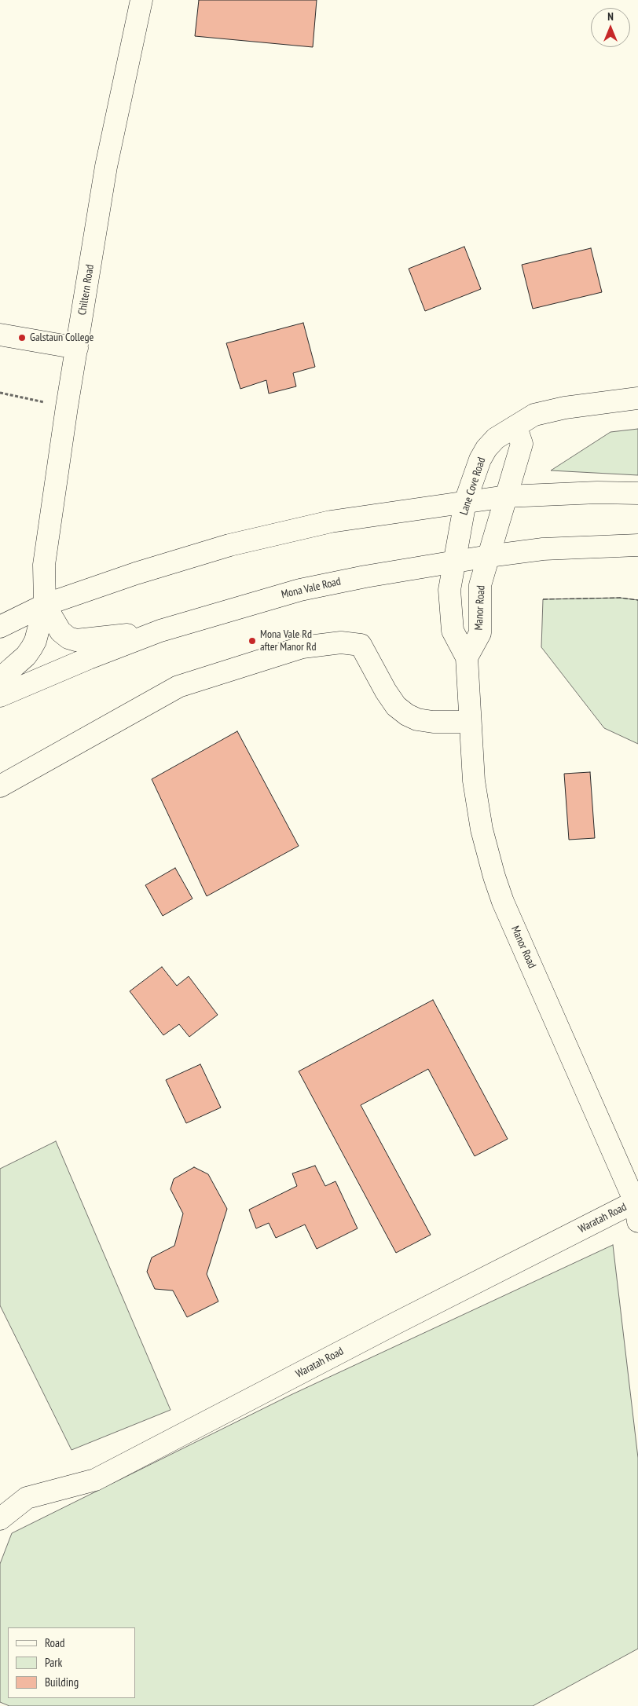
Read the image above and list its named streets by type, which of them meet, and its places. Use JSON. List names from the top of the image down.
{
  "streets": {
    "main road": [
      "Chiltern Road",
      "Lane Cove Road",
      "Mona Vale Road",
      "Manor Road",
      "Waratah Road"
    ]
  },
  "crossings": [
    ["Lane Cove Road", "Mona Vale Road"],
    ["Lane Cove Road", "Manor Road"],
    ["Mona Vale Road", "Manor Road"],
    ["Manor Road", "Waratah Road"]
  ],
  "places": ["Galstaun College", "Mona Vale Rd after Manor Rd"],
  "legend": ["Road", "Park", "Building"],
  "north": "top"
}
